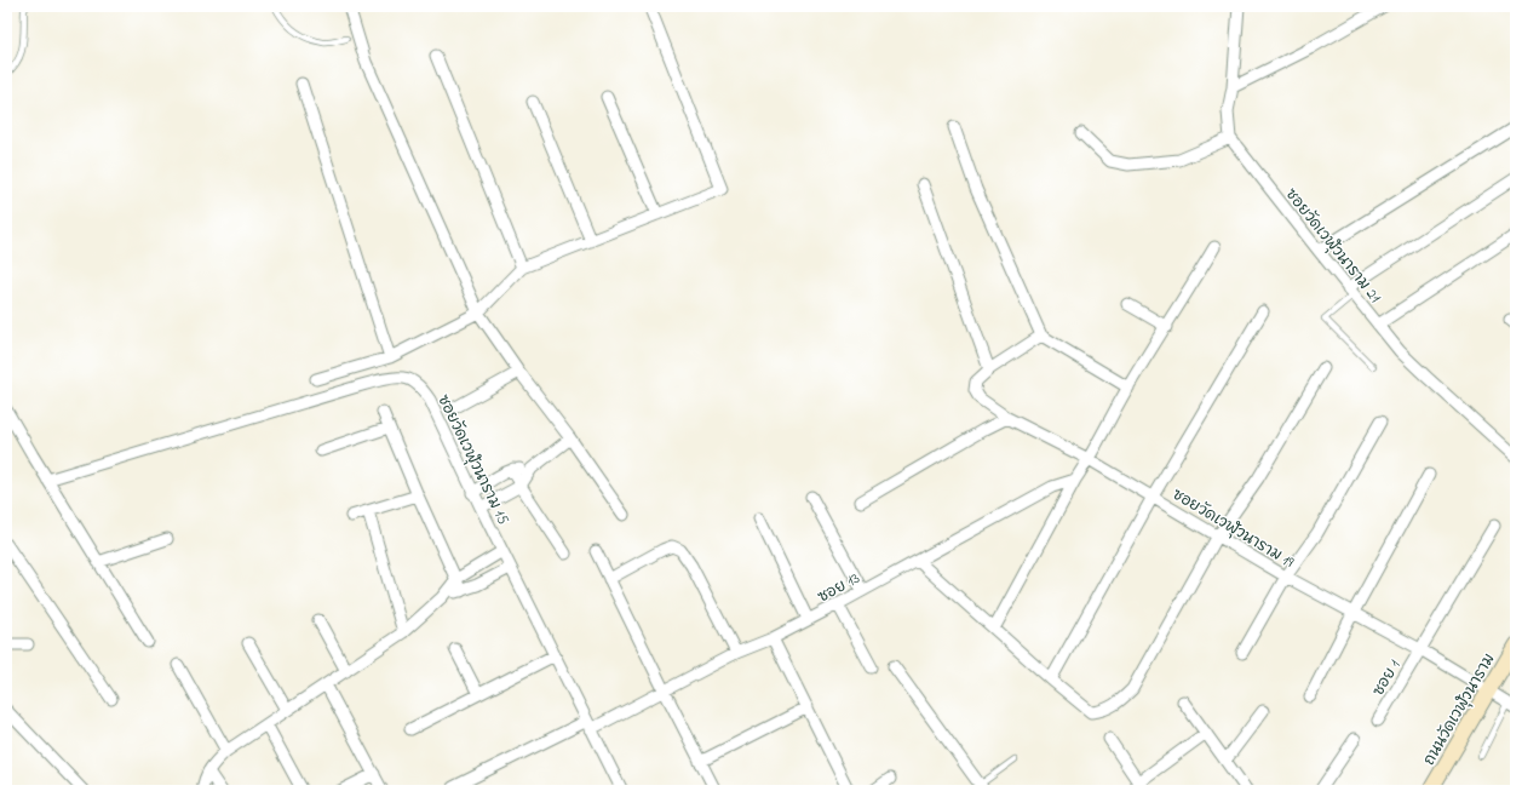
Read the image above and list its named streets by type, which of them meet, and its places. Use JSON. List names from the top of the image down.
{
  "streets": {
    "street": [
      "ซอยวัดเวฬุวนาราม 21",
      "ซอยวัดเวฬุวนาราม 15",
      "ซอยวัดเวฬุวนาราม 19",
      "ซอย 13",
      "ซอย 1",
      "ถนนวัดเวฬุวนาราม"
    ]
  },
  "crossings": [
    ["ซอยวัดเวฬุวนาราม 15", "ซอย 13"],
    ["ซอยวัดเวฬุวนาราม 19", "ซอย 1"],
    ["ซอยวัดเวฬุวนาราม 19", "ถนนวัดเวฬุวนาราม"]
  ]
}
